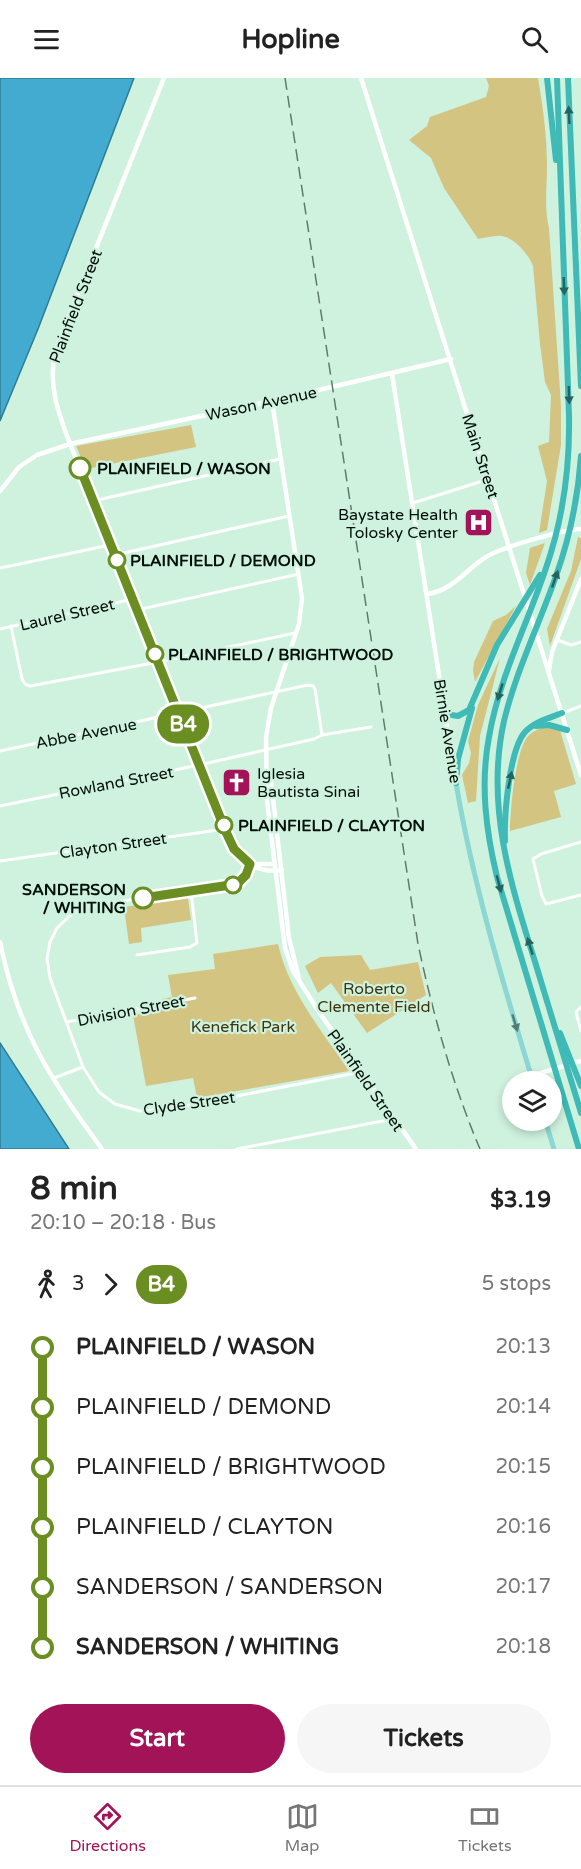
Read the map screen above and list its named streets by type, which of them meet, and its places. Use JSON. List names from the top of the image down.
{
  "streets": {
    "main road": ["Birnie Avenue"],
    "street": [
      "Plainfield Street",
      "Wason Avenue",
      "Main Street",
      "Laurel Street",
      "Abbe Avenue",
      "Rowland Street",
      "Clayton Street",
      "Division Street",
      "Clyde Street"
    ]
  },
  "crossings": [
    ["Plainfield Street", "Wason Avenue"],
    ["Plainfield Street", "Laurel Street"],
    ["Plainfield Street", "Abbe Avenue"],
    ["Plainfield Street", "Rowland Street"],
    ["Plainfield Street", "Clayton Street"],
    ["Plainfield Street", "Clyde Street"],
    ["Wason Avenue", "Main Street"],
    ["Wason Avenue", "Birnie Avenue"],
    ["Abbe Avenue", "Rowland Street"],
    ["Division Street", "Clyde Street"]
  ],
  "one_way": ["Birnie Avenue"],
  "parks": ["Roberto Clemente Field", "Kenefick Park"],
  "places": {
    "other": [
      "PLAINFIELD / WASON",
      "PLAINFIELD / DEMOND",
      "PLAINFIELD / BRIGHTWOOD",
      "PLAINFIELD / CLAYTON",
      "SANDERSON / WHITING"
    ],
    "hospital": ["Baystate Health Tolosky Center"],
    "church": ["Iglesia Bautista Sinai"]
  },
  "lines": ["bus line B4"],
  "page": {
    "header": "Hopline",
    "on_map": "B4",
    "heading": ["8 min", "20:10 – 20:18 · Bus", "$3.19"],
    "legs": ["3", "B4", "5 stops"],
    "list": [
      {
        "name": "PLAINFIELD / WASON",
        "value": "20:13"
      },
      {
        "name": "PLAINFIELD / DEMOND",
        "value": "20:14"
      },
      {
        "name": "PLAINFIELD / BRIGHTWOOD",
        "value": "20:15"
      },
      {
        "name": "PLAINFIELD / CLAYTON",
        "value": "20:16"
      },
      {
        "name": "SANDERSON / SANDERSON",
        "value": "20:17"
      },
      {
        "name": "SANDERSON / WHITING",
        "value": "20:18"
      }
    ],
    "buttons": ["Start", "Tickets"],
    "tabs": ["Directions", "Map", "Tickets"]
  }
}
